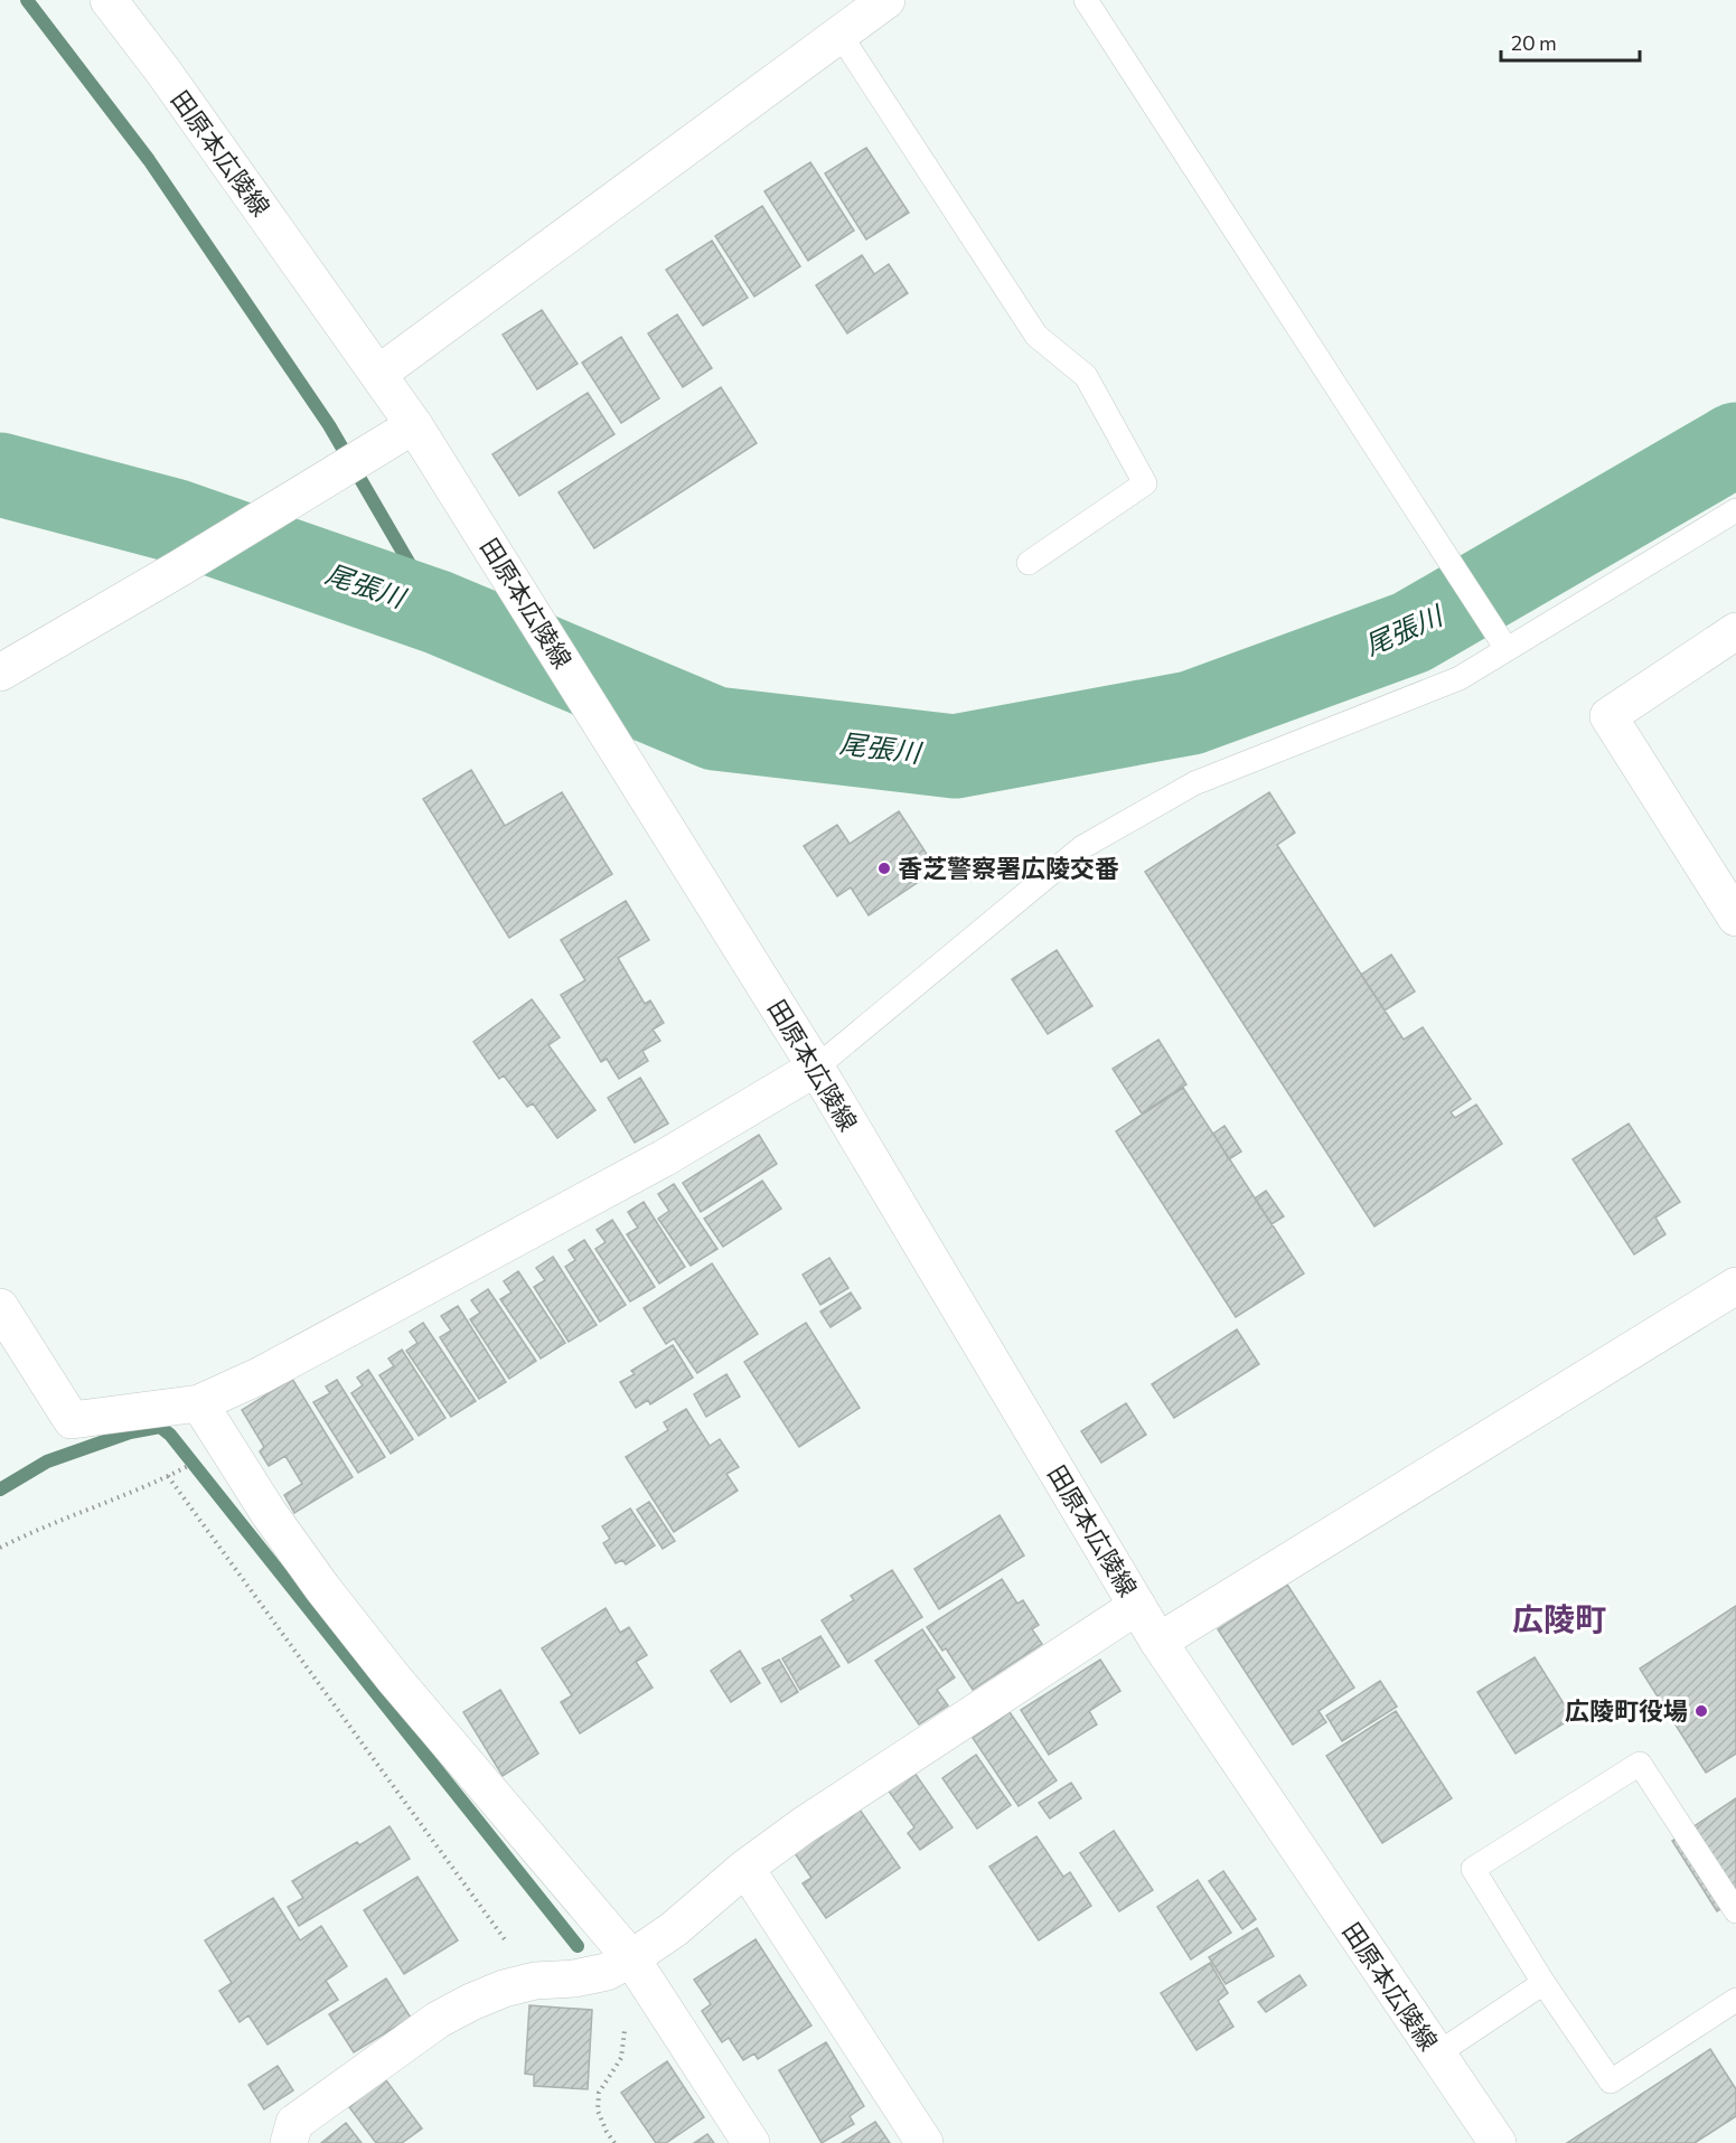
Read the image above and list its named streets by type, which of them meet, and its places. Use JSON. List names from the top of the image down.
{
  "streets": {
    "street": ["田原本広陵線"]
  },
  "districts": ["広陵町"],
  "water": ["尾張川"],
  "places": ["香芝警察署広陵交番", "広陵町役場"],
  "scale_bar": "20 m"
}
